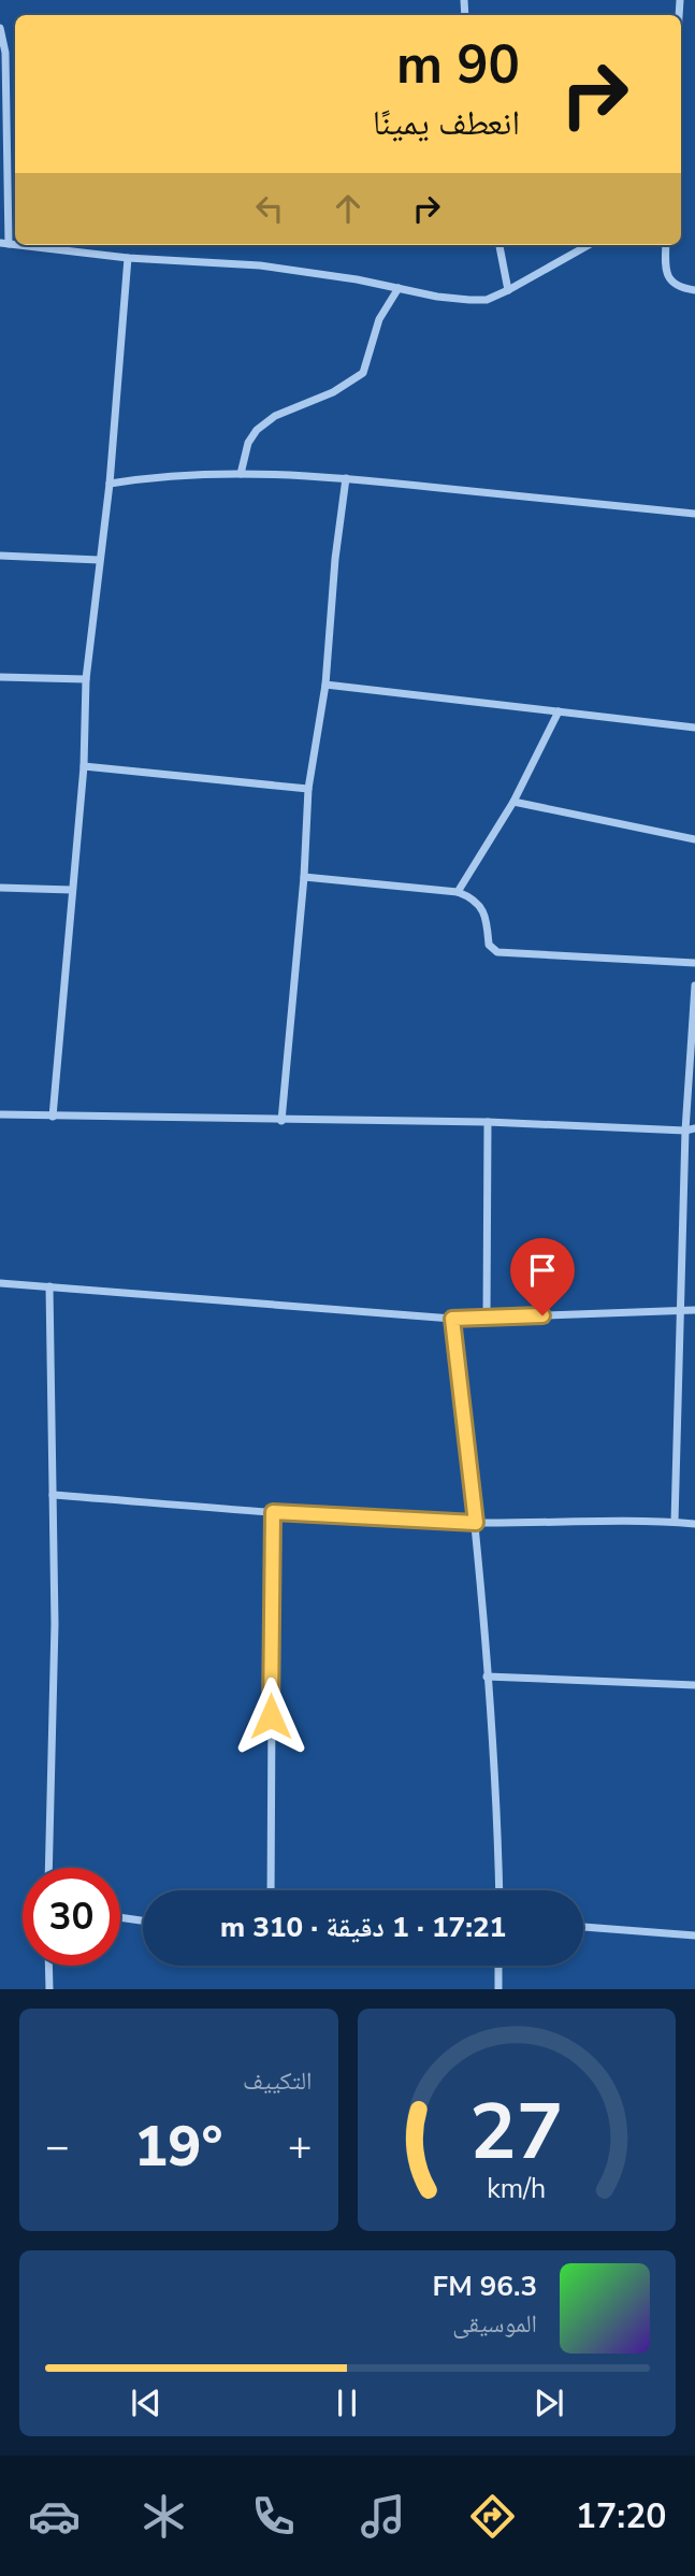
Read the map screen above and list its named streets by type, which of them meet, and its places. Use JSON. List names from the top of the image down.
{
  "page": {
    "turn": ["90 m", "انعطف يمينًا"],
    "limit": "30",
    "trip": "17:21 · 1 دقيقة · 310 m",
    "tile": "التكييف",
    "heat": ["−", "19°", "+"],
    "song": ["96.3 FM", "الموسيقى"],
    "tabs": "17:20",
    "gauge": ["27", "km/h"]
  }
}
